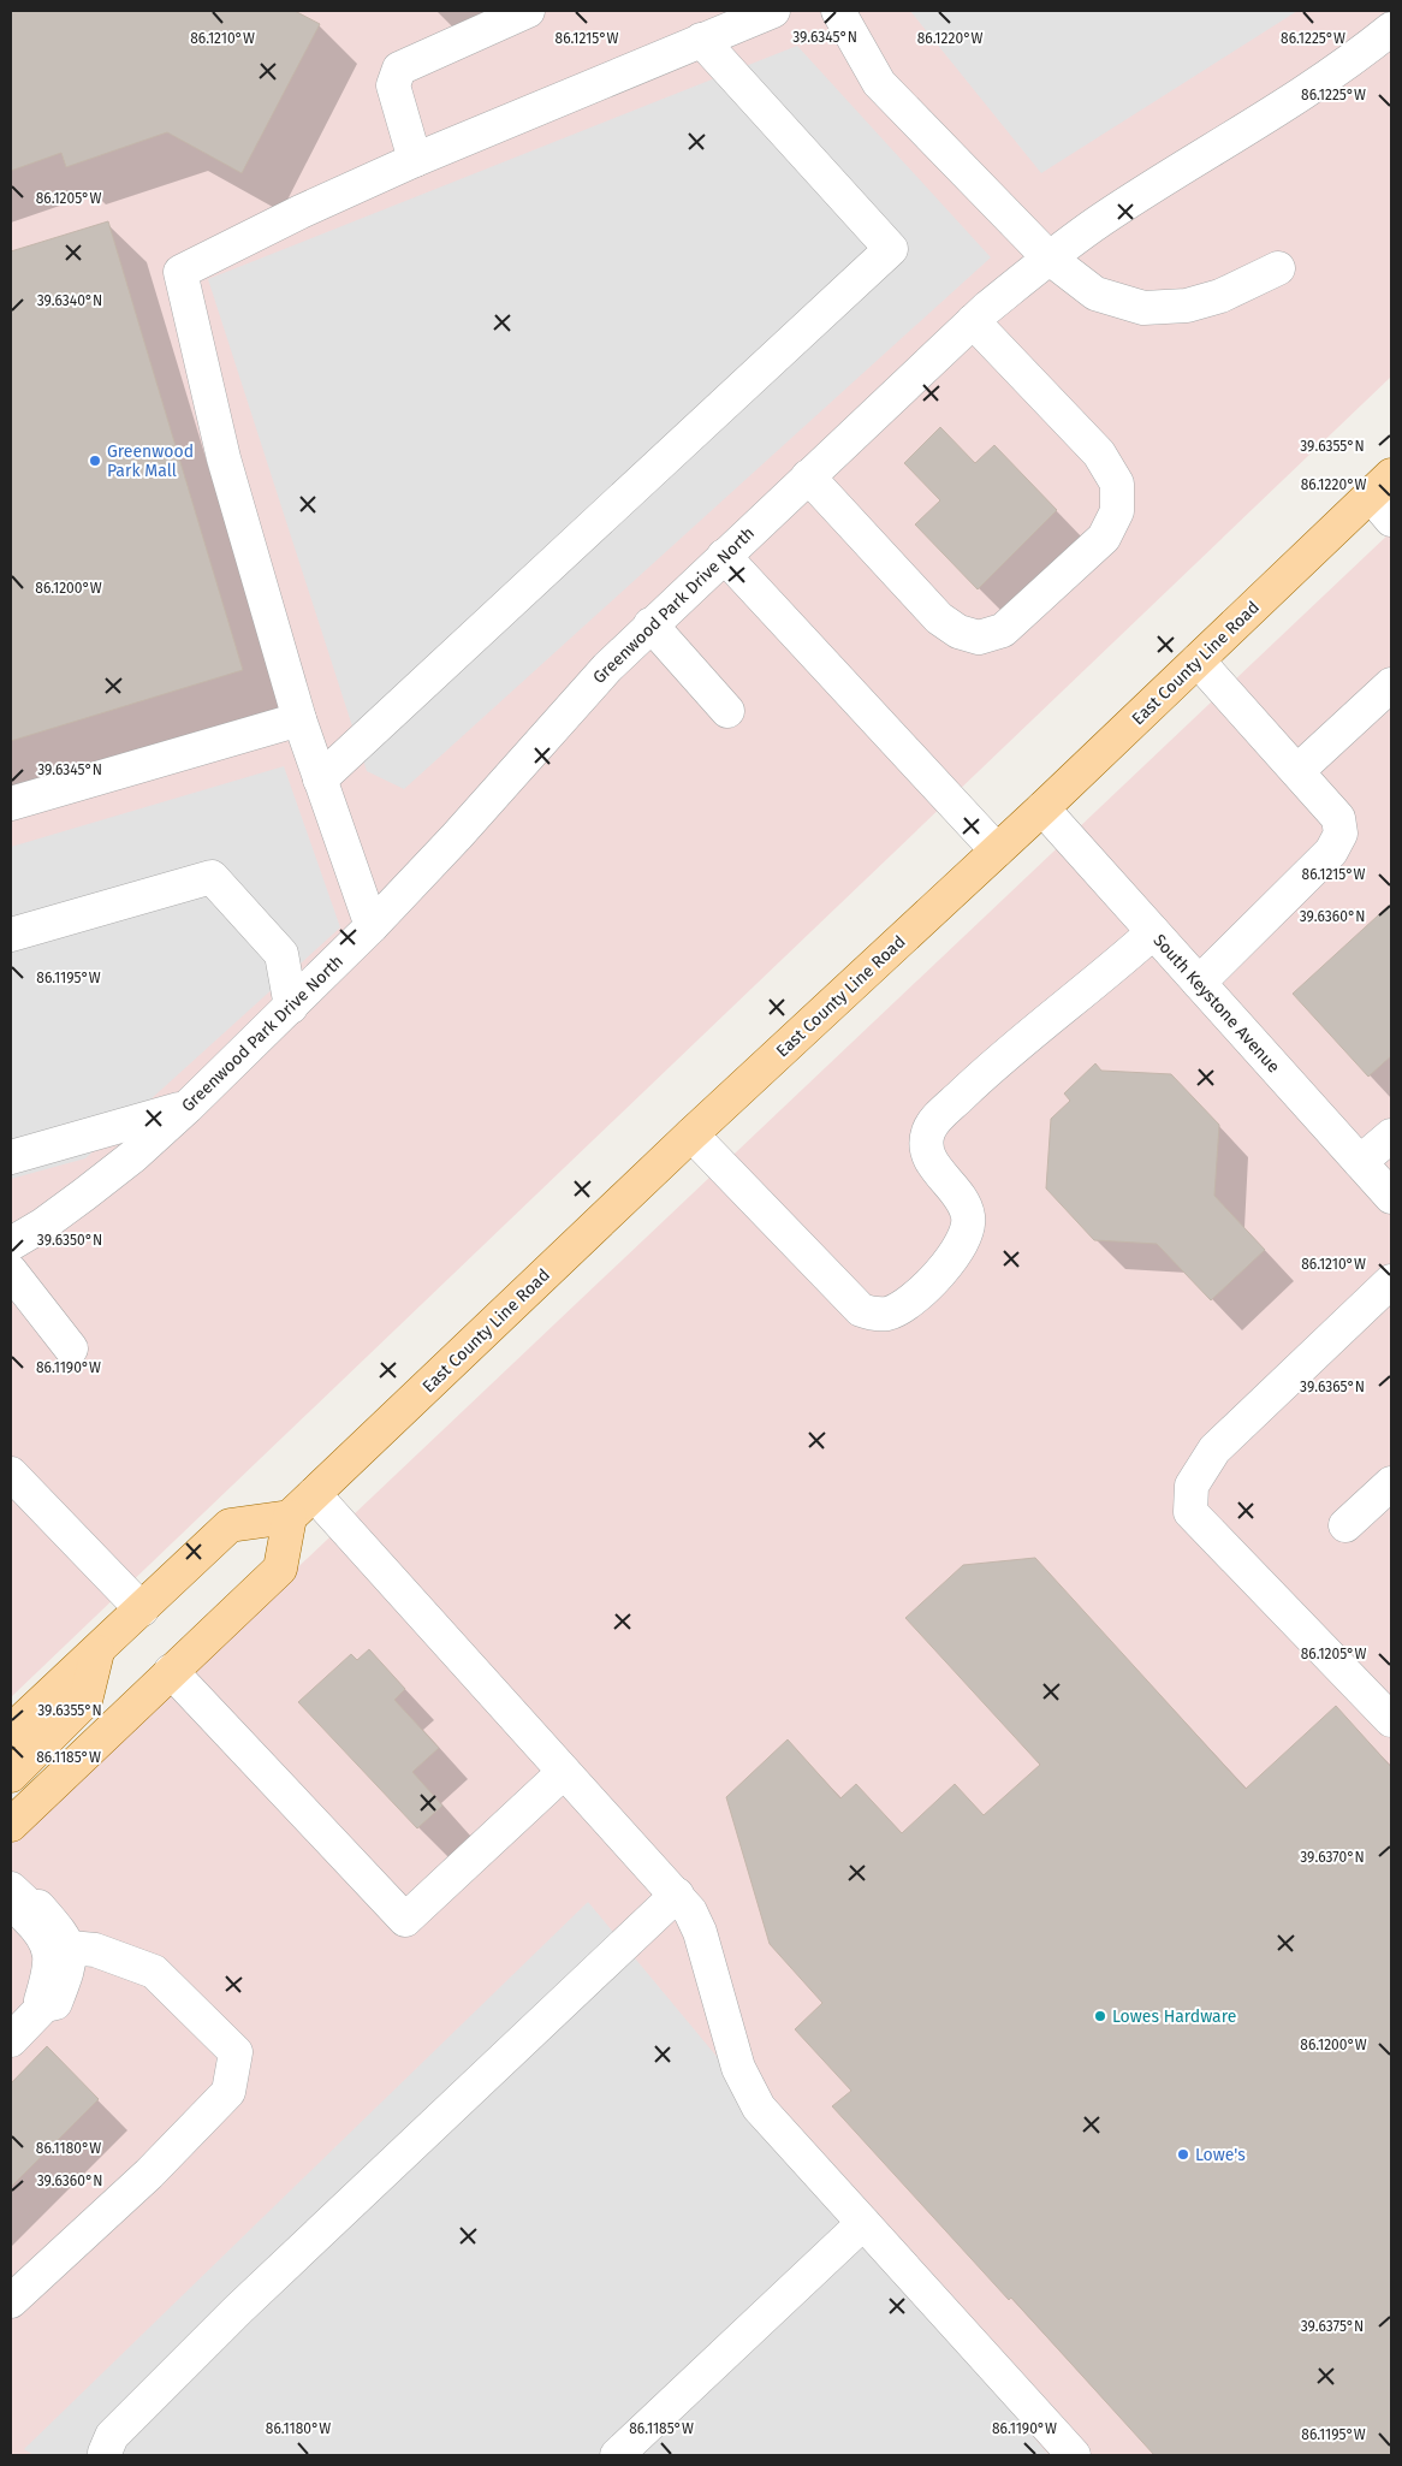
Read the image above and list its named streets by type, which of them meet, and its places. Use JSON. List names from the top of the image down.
{
  "streets": {
    "main road": ["East County Line Road"],
    "street": ["Greenwood Park Drive North", "South Keystone Avenue"]
  },
  "crossings": [
    ["East County Line Road", "South Keystone Avenue"]
  ],
  "places": ["Greenwood Park Mall", "Lowes Hardware", "Lowe's"],
  "coordinates": [
    "39.6345°N",
    "86.1210°W",
    "86.1215°W",
    "86.1220°W",
    "86.1225°W",
    "86.1205°W",
    "39.6340°N",
    "39.6355°N",
    "86.1200°W",
    "39.6360°N",
    "86.1195°W",
    "39.6350°N",
    "86.1190°W",
    "39.6365°N",
    "86.1185°W",
    "39.6370°N",
    "86.1180°W",
    "39.6375°N"
  ]
}
